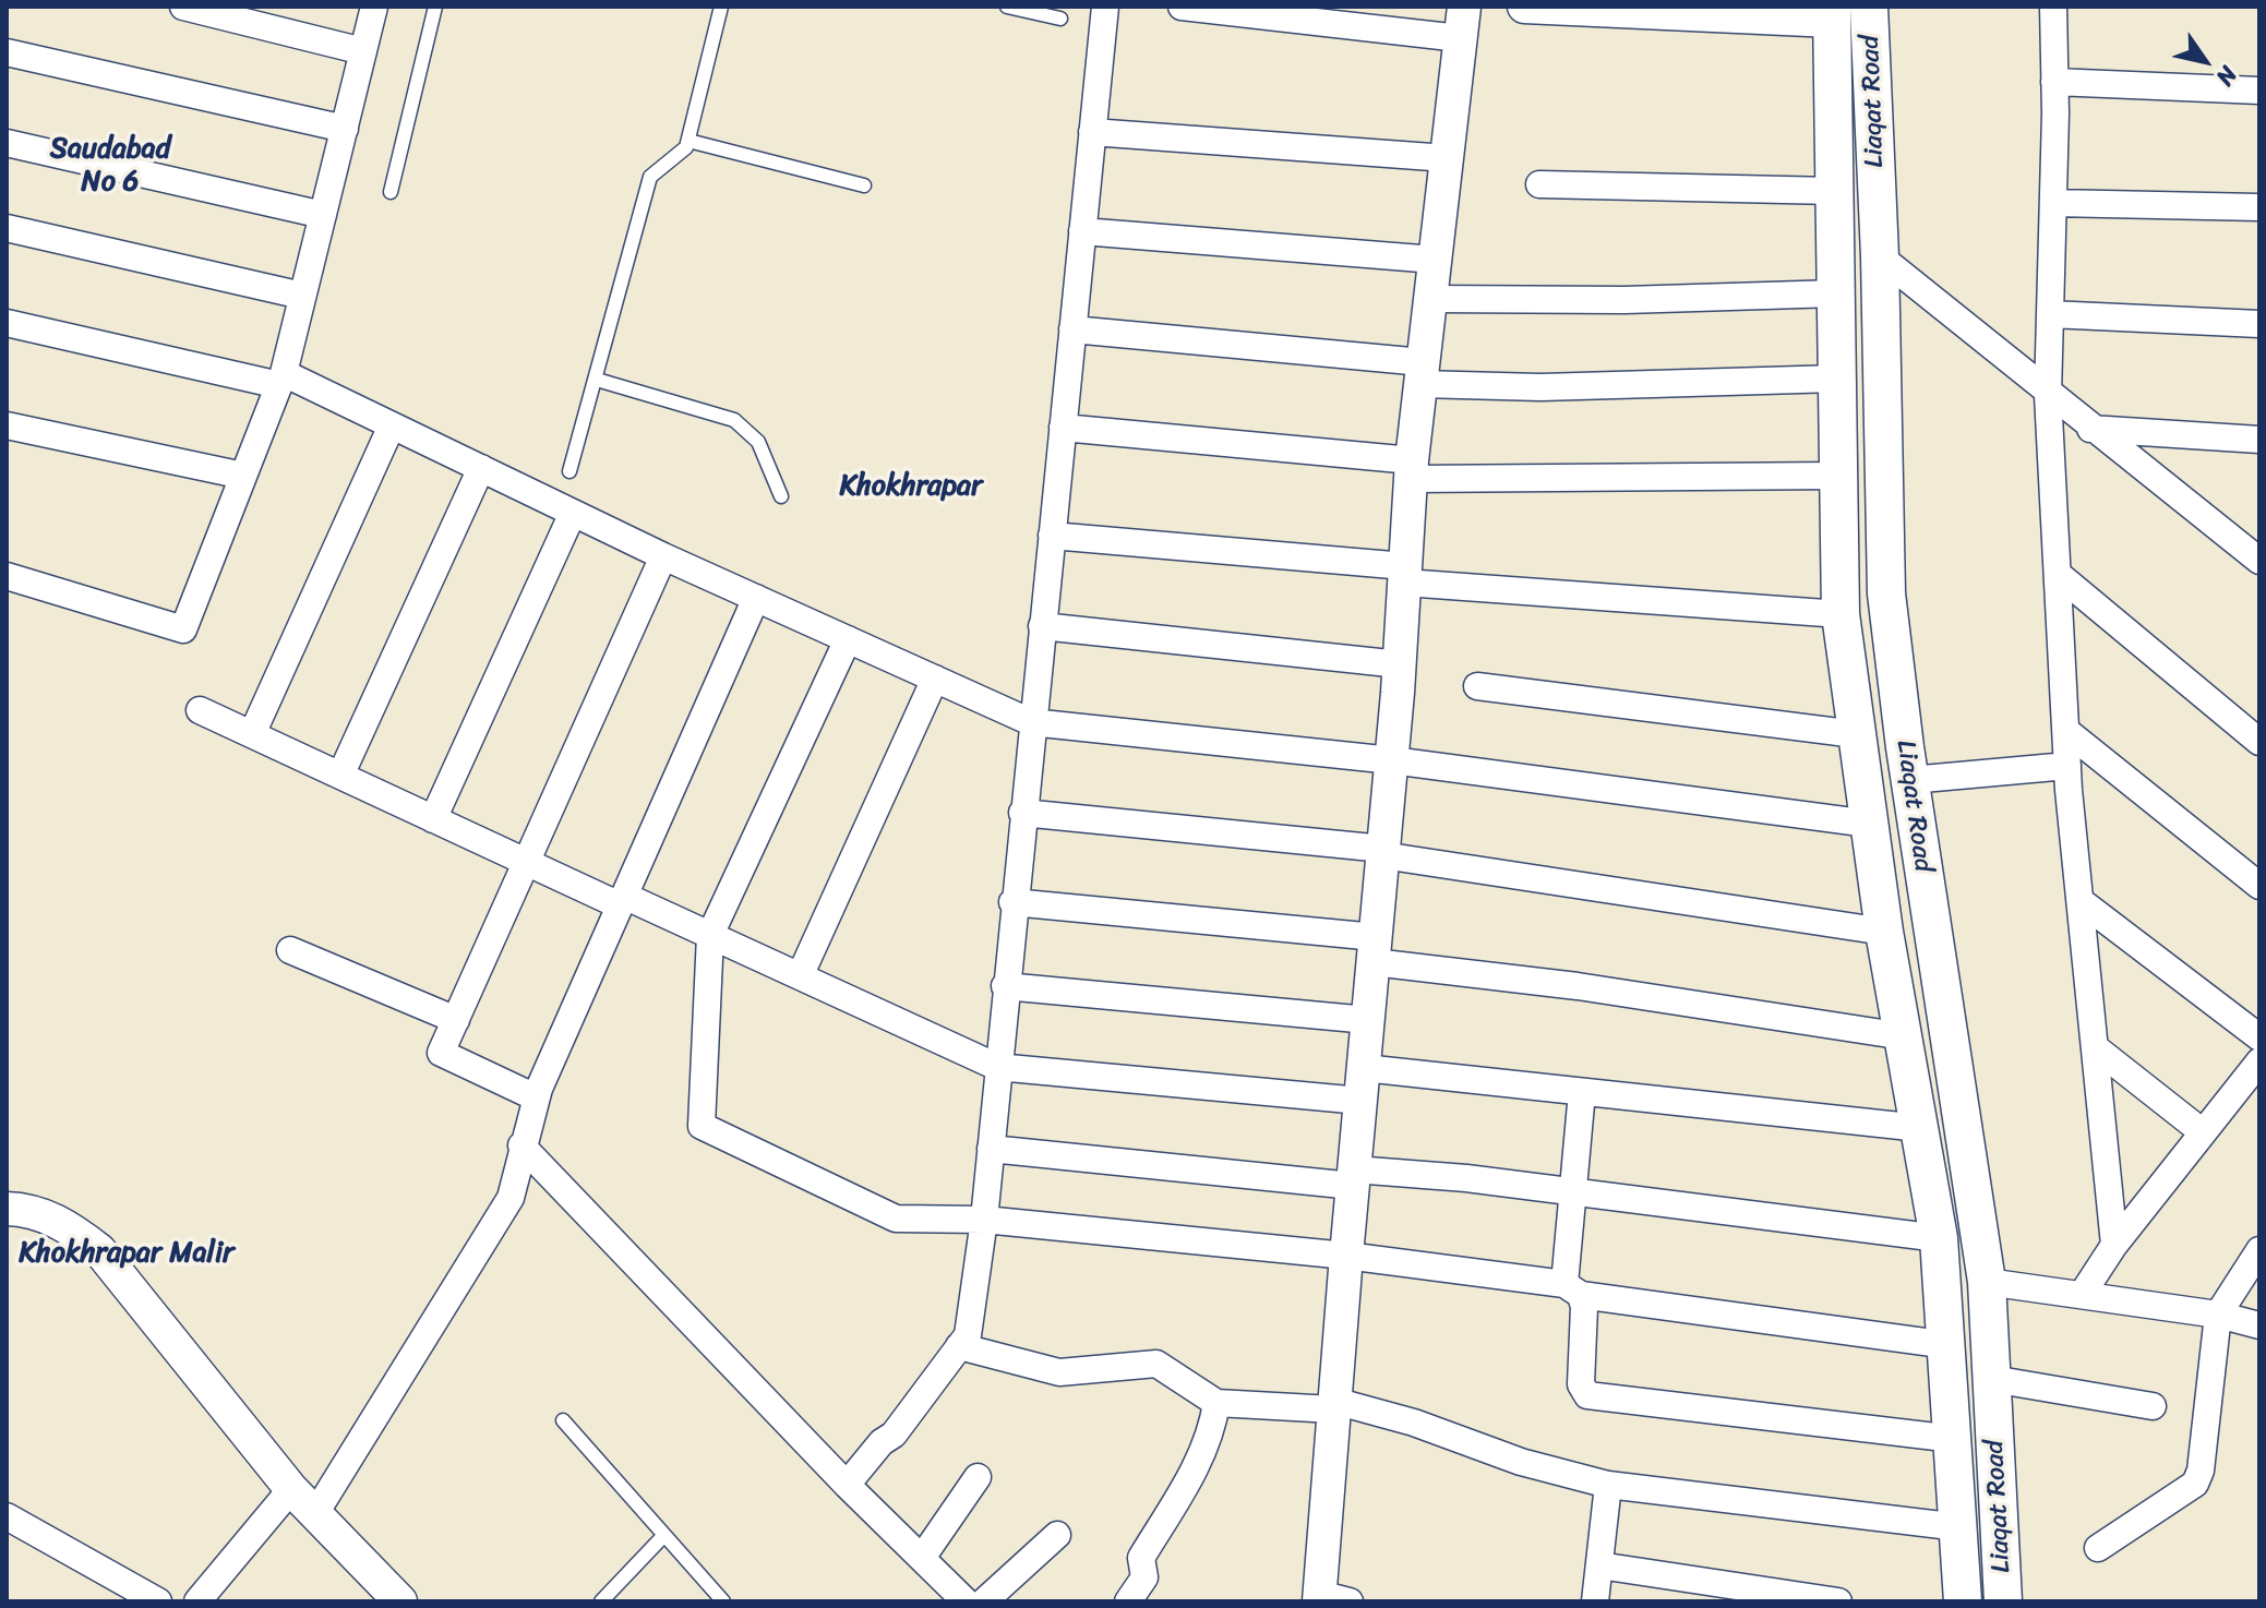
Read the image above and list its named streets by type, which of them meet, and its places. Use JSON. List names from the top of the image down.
{
  "streets": {
    "main road": ["Liaqat Road"]
  },
  "districts": ["Saudabad No 6", "Khokhrapar", "Khokhrapar Malir"],
  "north": "bottom right"
}
